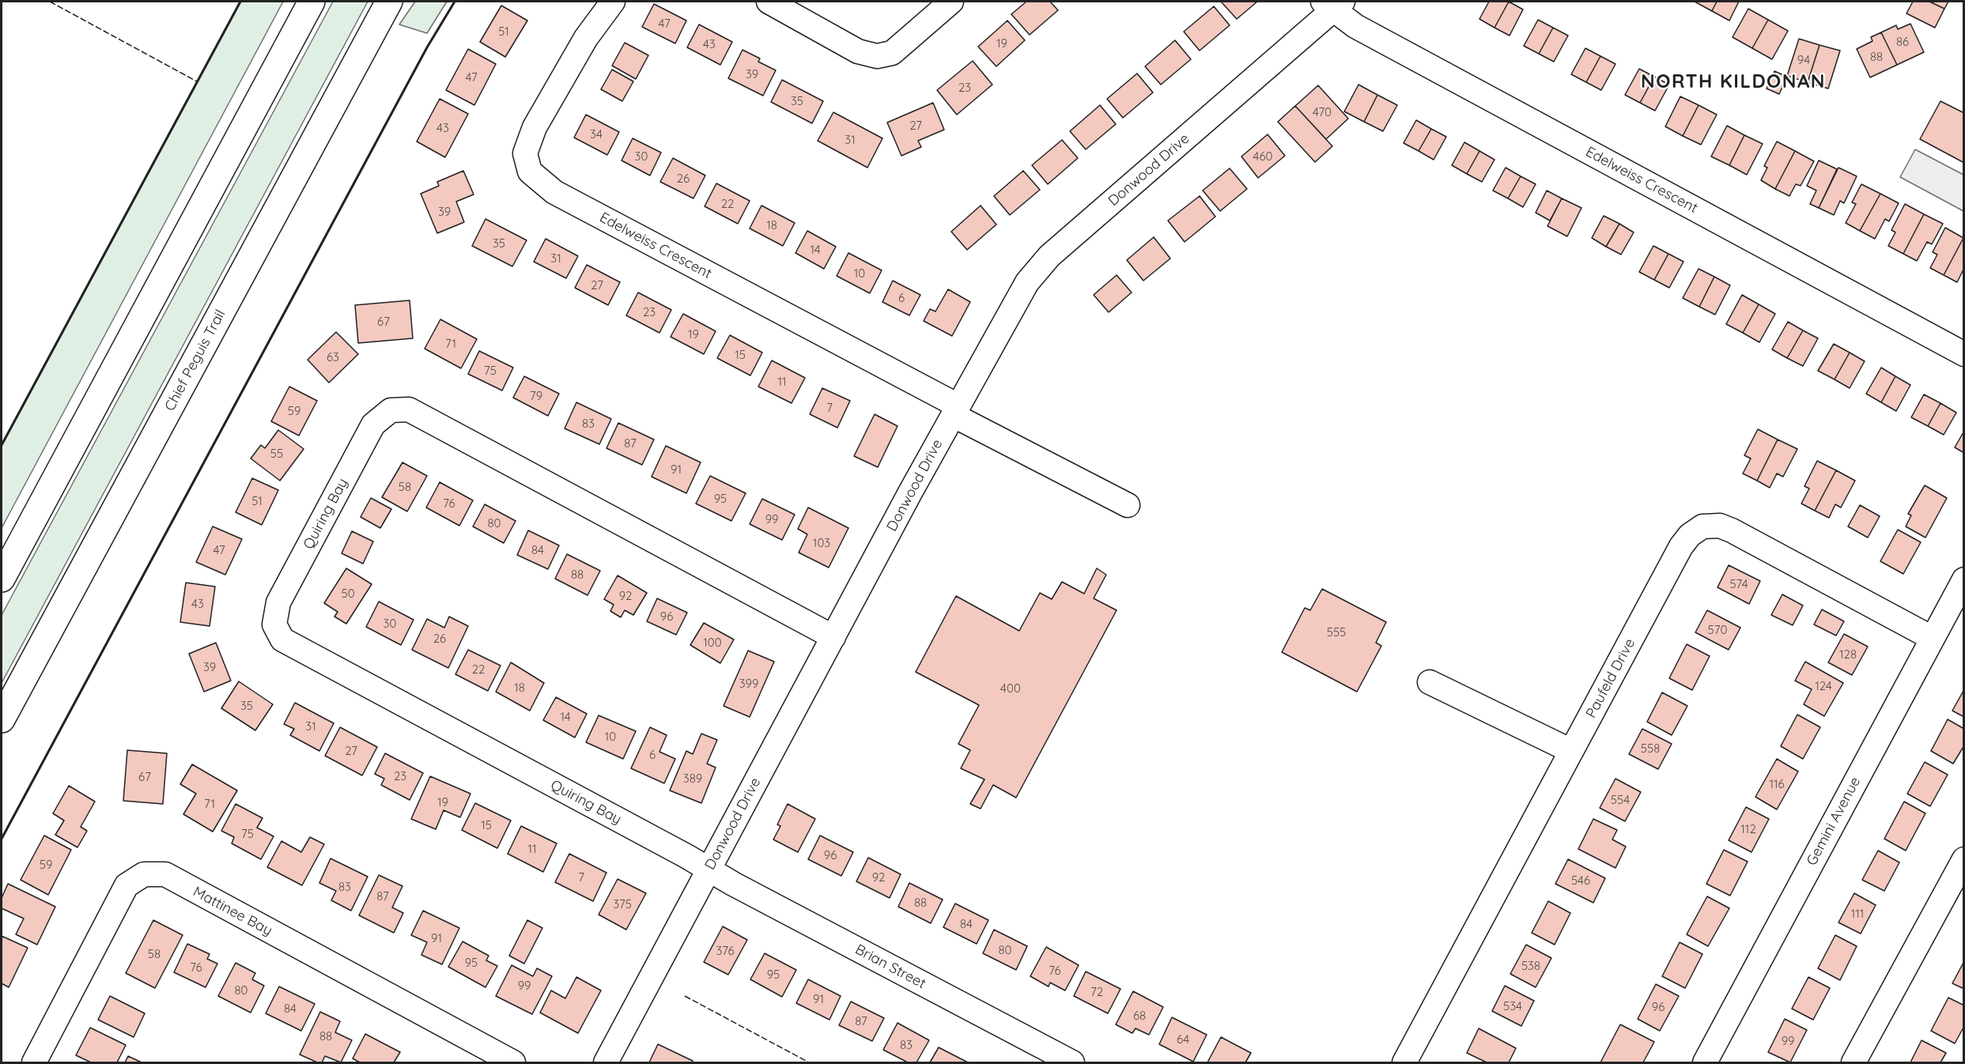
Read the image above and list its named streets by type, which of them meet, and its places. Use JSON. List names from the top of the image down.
{
  "streets": {
    "main road": ["Chief Peguis Trail"],
    "street": [
      "Donwood Drive",
      "Edelweiss Crescent",
      "Quiring Bay",
      "Paufeld Drive",
      "Gemini Avenue",
      "Mattinee Bay",
      "Brian Street"
    ]
  },
  "crossings": [
    ["Donwood Drive", "Edelweiss Crescent"],
    ["Donwood Drive", "Quiring Bay"],
    ["Donwood Drive", "Brian Street"],
    ["Quiring Bay", "Brian Street"],
    ["Paufeld Drive", "Gemini Avenue"]
  ],
  "districts": ["NORTH KILDONAN"],
  "house_numbers": [
    "47",
    "51",
    "86",
    "19",
    "43",
    "88",
    "94",
    "39",
    "47",
    "23",
    "35",
    "470",
    "27",
    "43",
    "34",
    "31",
    "30",
    "460",
    "26",
    "22",
    "39",
    "18",
    "35",
    "14",
    "31",
    "10",
    "27",
    "6",
    "23",
    "67",
    "19",
    "71",
    "15",
    "63",
    "75",
    "11",
    "79",
    "7",
    "59",
    "83",
    "87",
    "55",
    "91",
    "58",
    "95",
    "51",
    "76",
    "99",
    "80",
    "103",
    "47",
    "84",
    "88",
    "574",
    "50",
    "92",
    "43",
    "96",
    "30",
    "570",
    "555",
    "26",
    "100",
    "128",
    "39",
    "22",
    "399",
    "124",
    "18",
    "400",
    "35",
    "14",
    "31",
    "10",
    "558",
    "27",
    "6",
    "23",
    "67",
    "389",
    "116",
    "554",
    "19",
    "71",
    "15",
    "112",
    "75",
    "11",
    "96",
    "59",
    "7",
    "92",
    "546",
    "83",
    "87",
    "88",
    "375",
    "111",
    "84",
    "91",
    "80",
    "376",
    "58",
    "95",
    "538",
    "76",
    "76",
    "95",
    "99",
    "80",
    "72",
    "91",
    "534",
    "96",
    "84",
    "68",
    "87",
    "88",
    "64",
    "99",
    "83"
  ]
}
